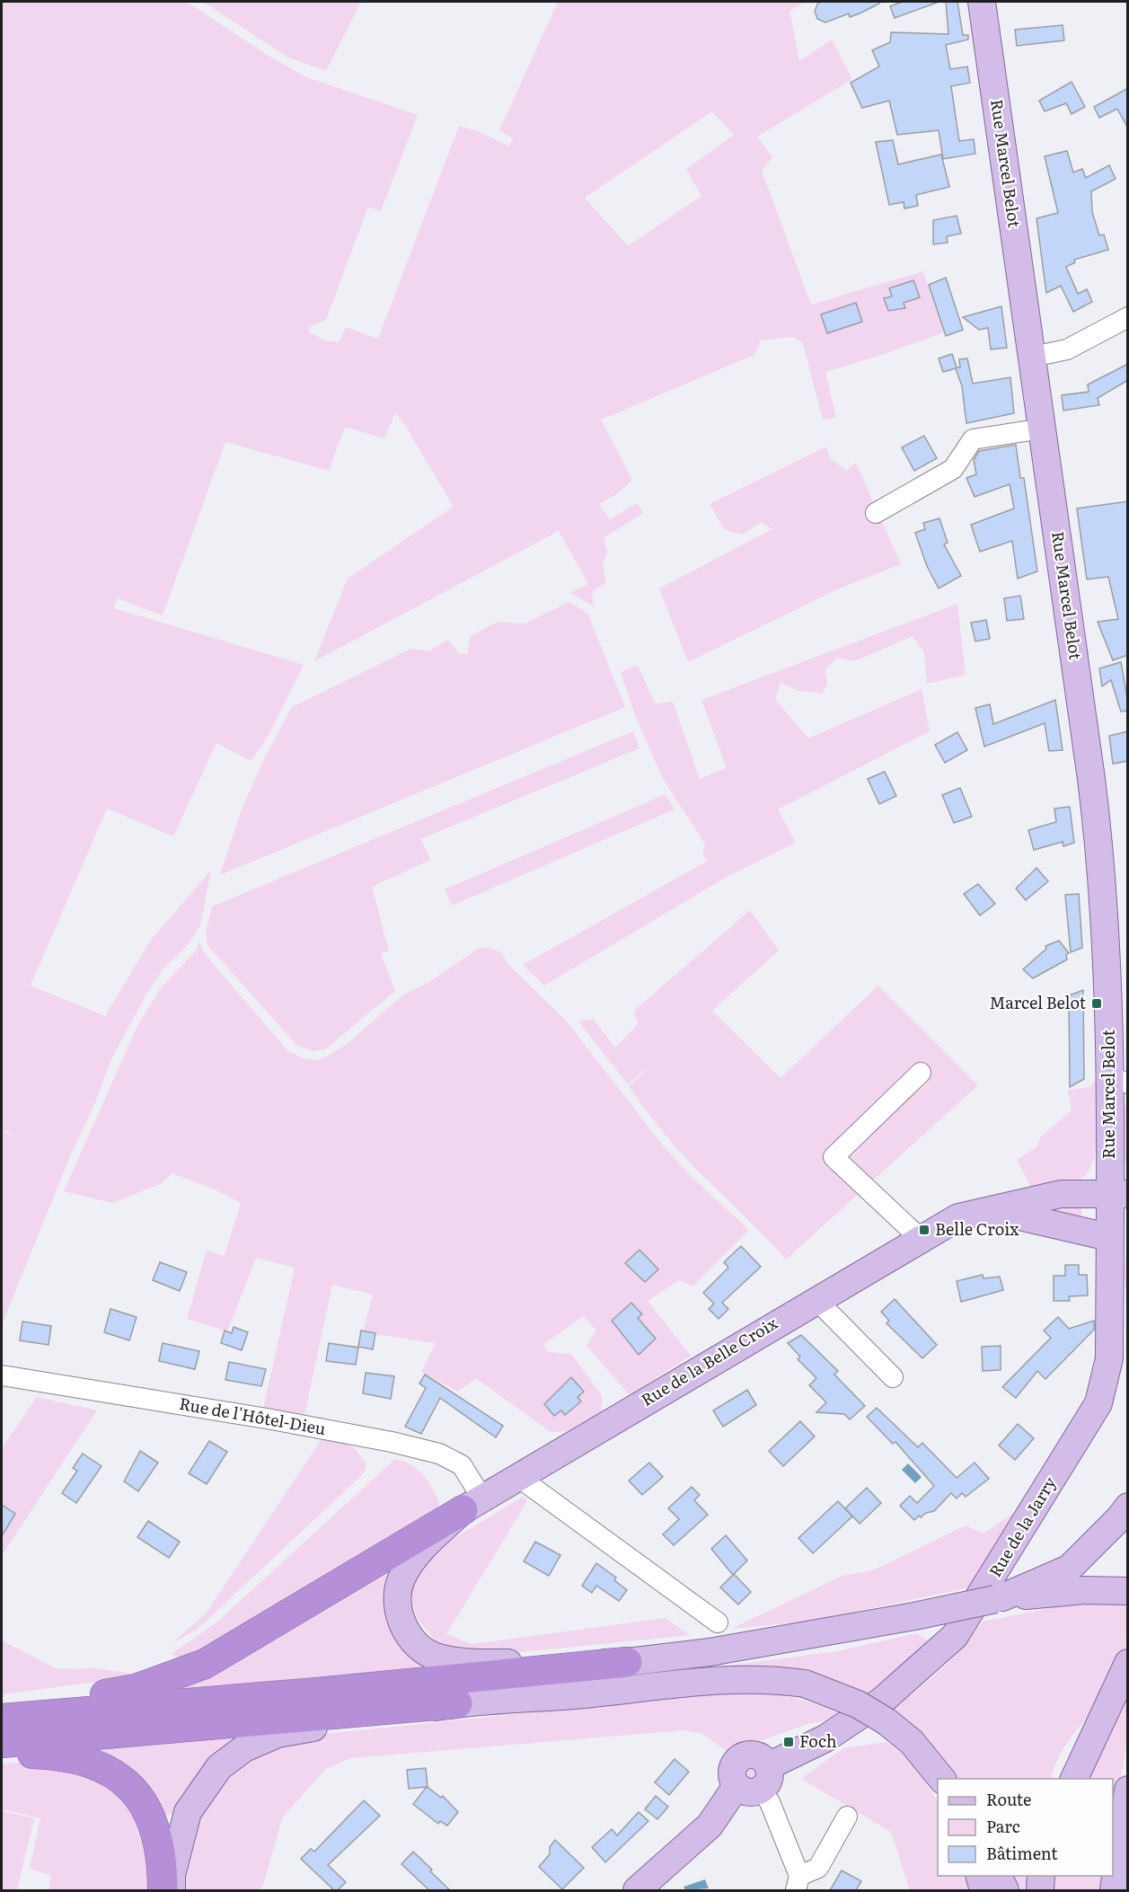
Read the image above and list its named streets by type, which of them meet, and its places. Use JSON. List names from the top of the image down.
{
  "streets": {
    "main road": ["Rue Marcel Belot", "Rue de la Belle Croix", "Rue de la Jarry"],
    "street": ["Rue de l'Hôtel-Dieu"]
  },
  "crossings": [
    ["Rue Marcel Belot", "Rue de la Belle Croix"],
    ["Rue Marcel Belot", "Rue de la Jarry"],
    ["Rue de la Belle Croix", "Rue de l'Hôtel-Dieu"],
    ["Rue de la Belle Croix", "Rue de la Jarry"]
  ],
  "places": {
    "transit": ["Marcel Belot", "Belle Croix", "Foch"]
  },
  "legend": ["Route", "Parc", "Bâtiment"]
}
